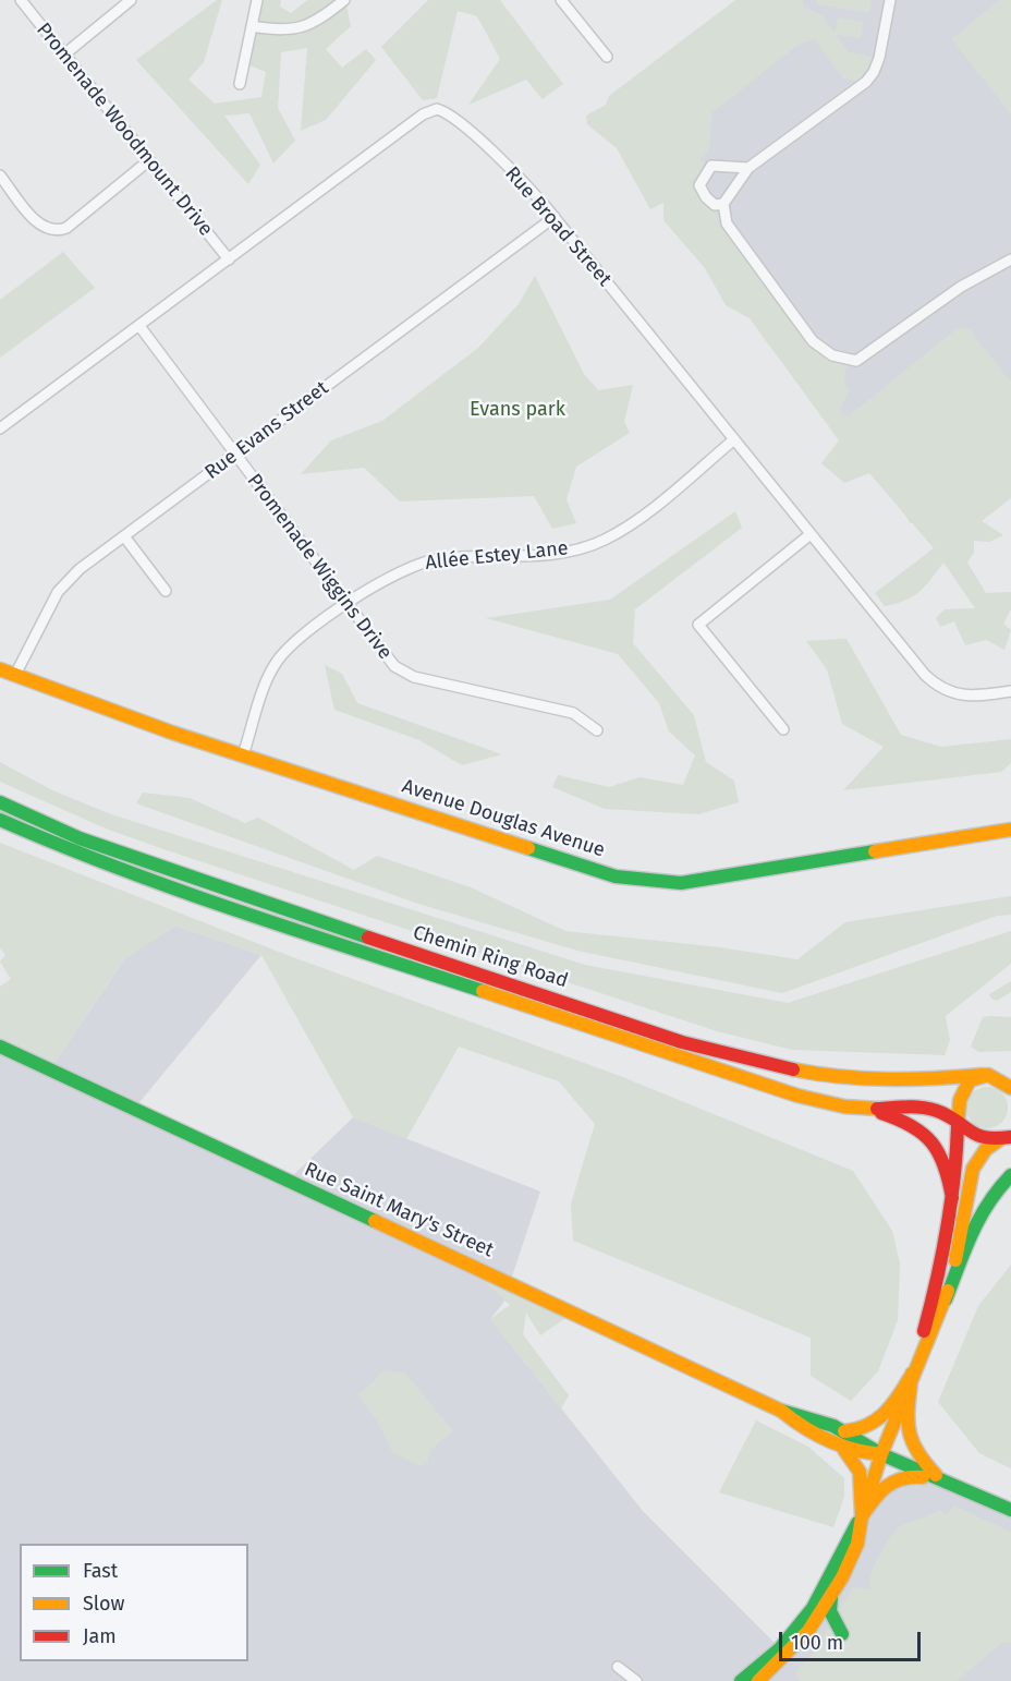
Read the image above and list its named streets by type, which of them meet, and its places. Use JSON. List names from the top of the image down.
{
  "streets": {
    "main road": ["Avenue Douglas Avenue", "Chemin Ring Road", "Rue Saint Mary's Street"],
    "street": [
      "Promenade Woodmount Drive",
      "Rue Broad Street",
      "Rue Evans Street",
      "Allée Estey Lane",
      "Promenade Wiggins Drive"
    ]
  },
  "crossings": [
    ["Promenade Woodmount Drive", "Rue Broad Street"],
    ["Rue Broad Street", "Rue Evans Street"],
    ["Rue Broad Street", "Allée Estey Lane"],
    ["Rue Broad Street", "Promenade Wiggins Drive"],
    ["Rue Evans Street", "Promenade Wiggins Drive"],
    ["Rue Evans Street", "Avenue Douglas Avenue"],
    ["Allée Estey Lane", "Promenade Wiggins Drive"],
    ["Allée Estey Lane", "Avenue Douglas Avenue"]
  ],
  "parks": ["Evans park"],
  "legend": ["Fast", "Slow", "Jam"],
  "scale_bar": "100 m"
}
